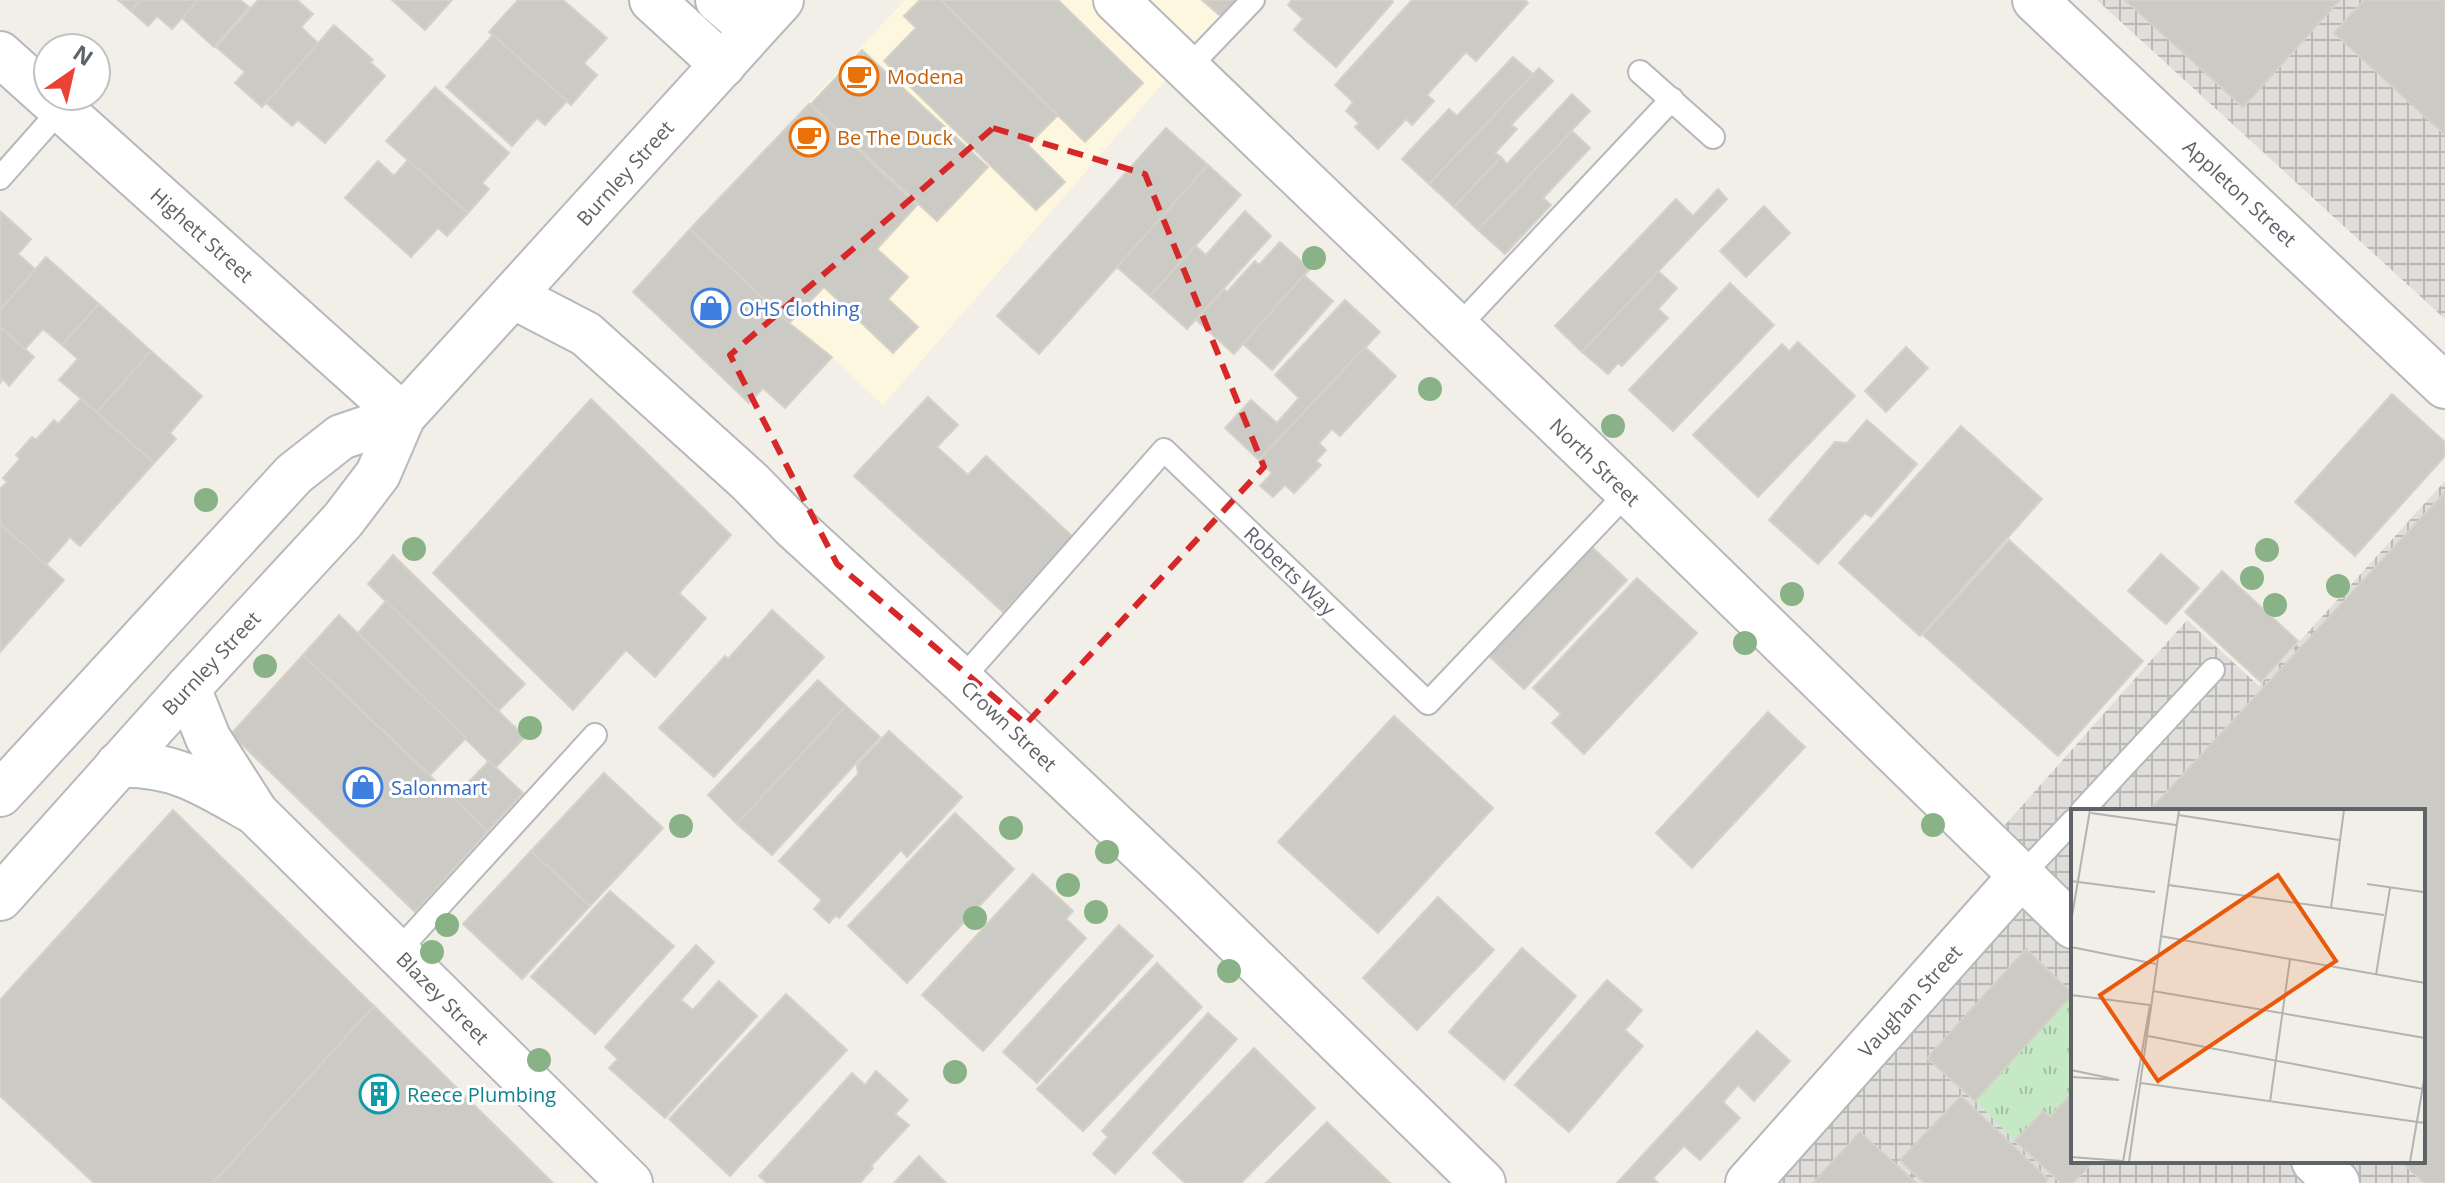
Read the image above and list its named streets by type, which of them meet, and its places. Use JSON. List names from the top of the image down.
{
  "streets": {
    "street": [
      "Burnley Street",
      "Appleton Street",
      "Highett Street",
      "North Street",
      "Crown Street",
      "Blazey Street",
      "Vaughan Street"
    ],
    "lane": ["Roberts Way"]
  },
  "crossings": [
    ["Burnley Street", "Highett Street"],
    ["Burnley Street", "Crown Street"],
    ["Burnley Street", "Blazey Street"],
    ["North Street", "Roberts Way"],
    ["North Street", "Vaughan Street"],
    ["Roberts Way", "Crown Street"]
  ],
  "places": {
    "cafe": ["Modena", "Be The Duck"],
    "shop": ["OHS clothing", "Salonmart"],
    "building": ["Reece Plumbing"]
  },
  "north": "top right"
}
